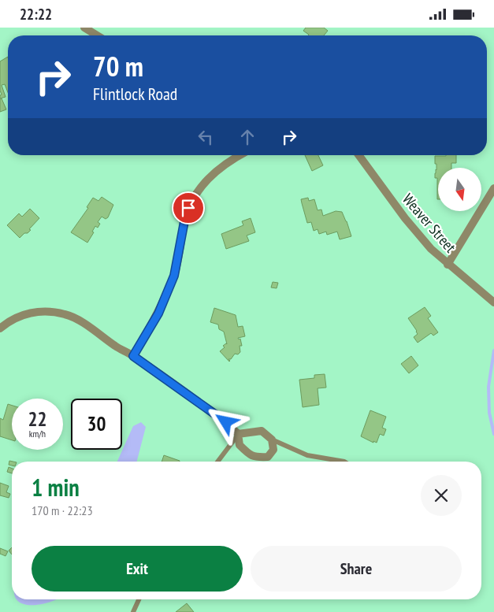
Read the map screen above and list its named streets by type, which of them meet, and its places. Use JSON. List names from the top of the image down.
{
  "streets": {
    "street": ["Weaver Street"]
  },
  "north": "bottom",
  "page": {
    "status": "22:22",
    "turn": ["70 m", "Flintlock Road"],
    "speed": "22 km/h",
    "limit": "30",
    "heading": ["1 min", "170 m · 22:23"],
    "buttons": ["Exit", "Share"]
  }
}
